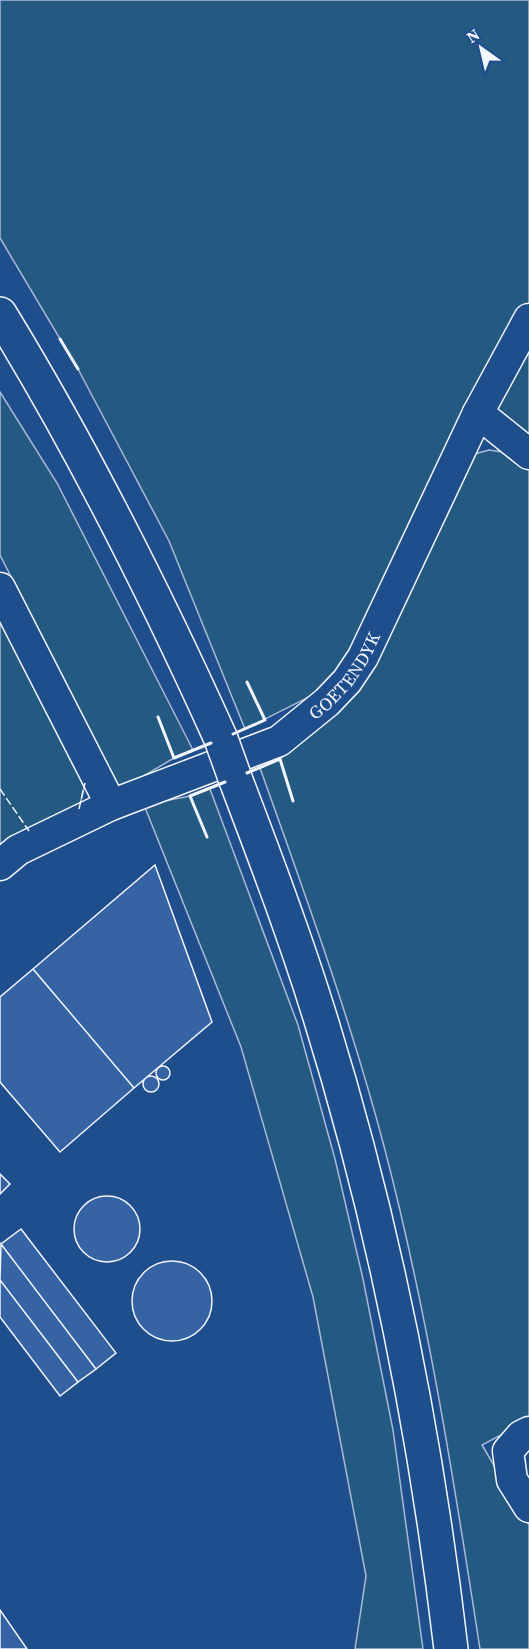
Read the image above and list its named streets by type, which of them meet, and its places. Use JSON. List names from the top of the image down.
{
  "streets": {
    "street": ["GOETENDYK"]
  },
  "north": "top left"
}
